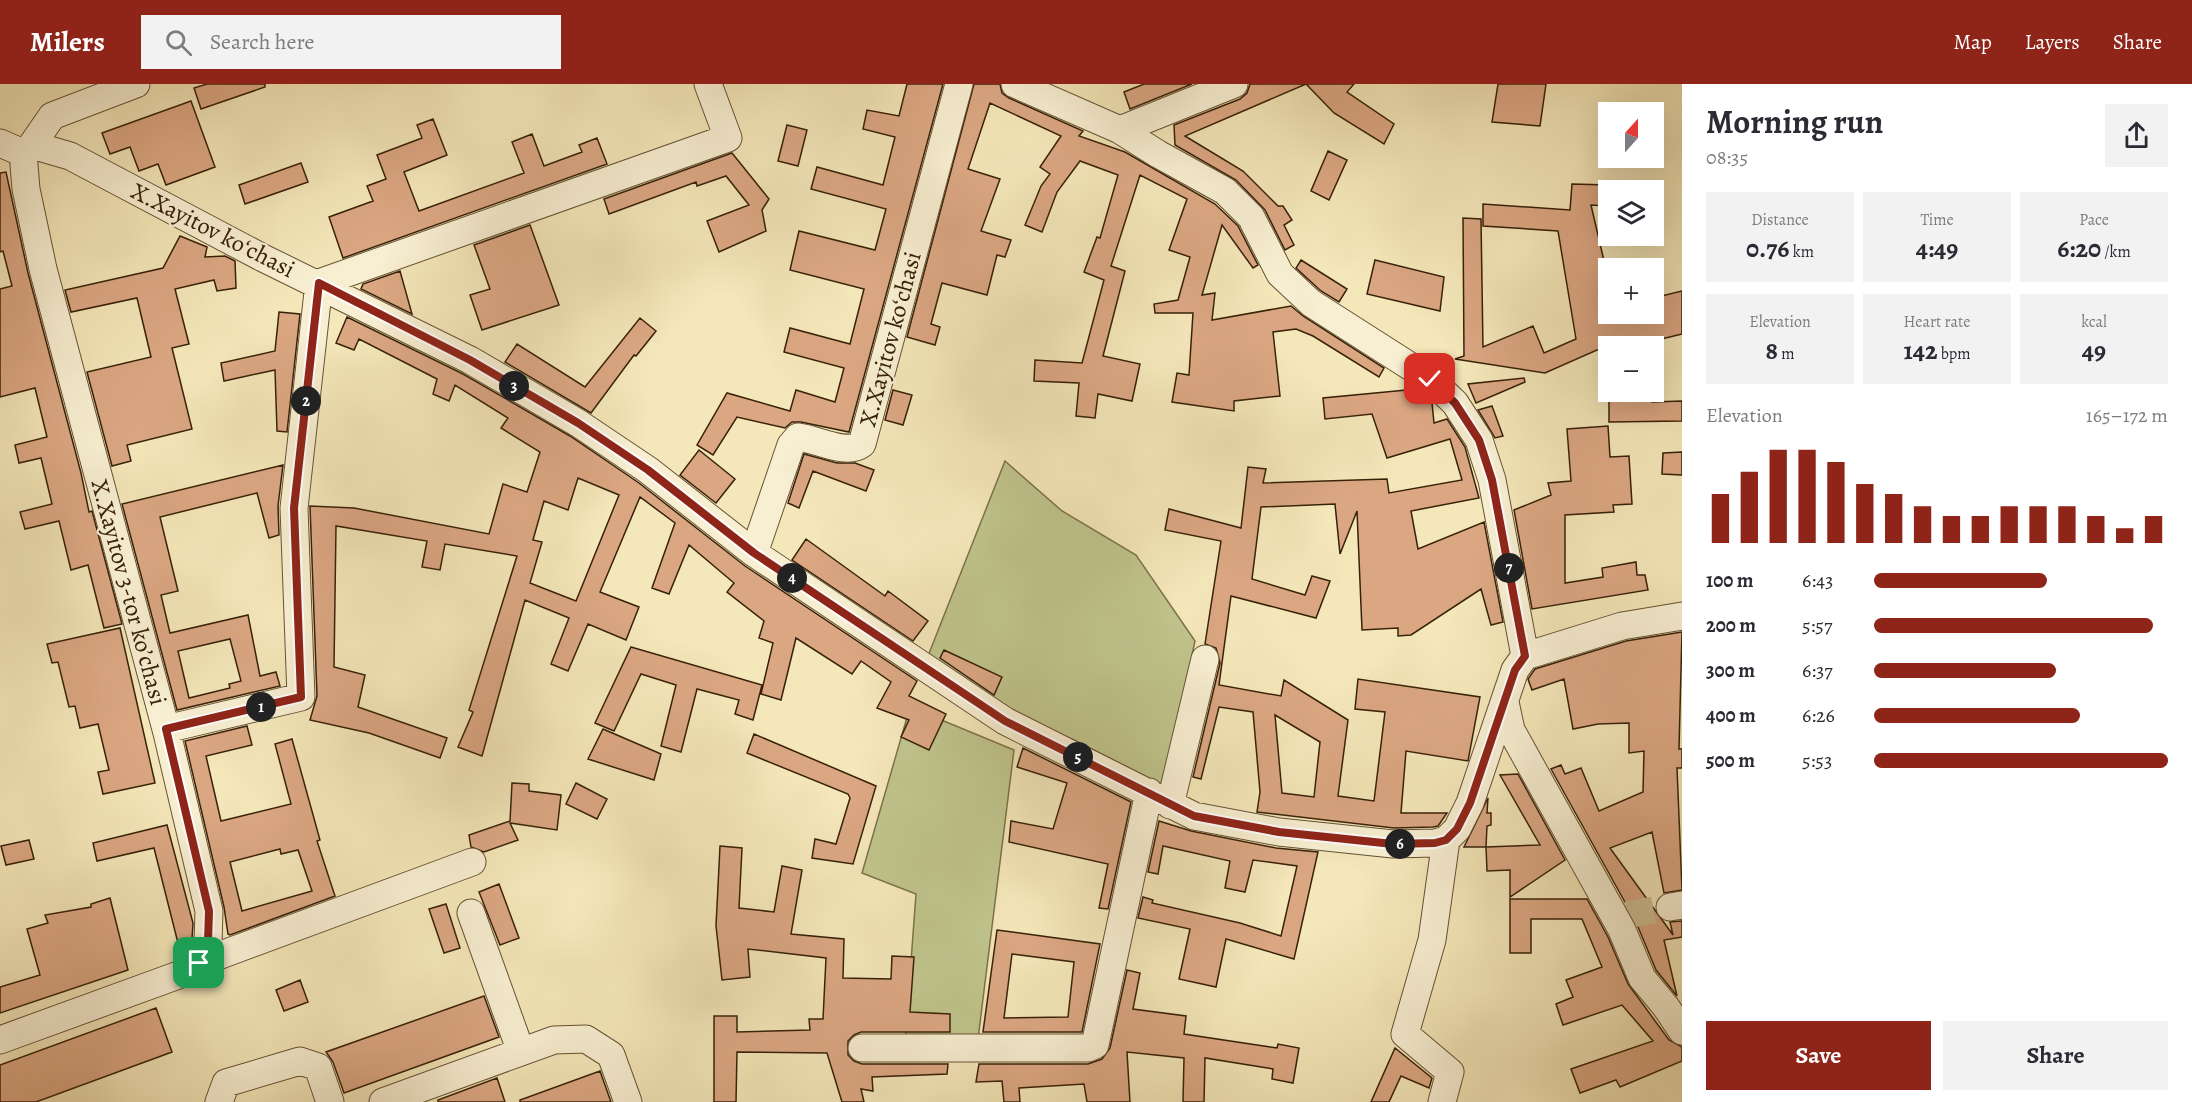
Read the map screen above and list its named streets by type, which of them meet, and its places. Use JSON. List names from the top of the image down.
{
  "streets": {
    "street": ["X.Xayitov koʻchasi", "X.Xayitov 3-tor koʼchasi"]
  },
  "crossings": [
    ["X.Xayitov koʻchasi", "X.Xayitov 3-tor koʼchasi"]
  ],
  "north": "top",
  "page": {
    "header": "Milers",
    "search": "Search here",
    "nav": ["Map", "Layers", "Share"],
    "heading": ["Morning run", "08:35"],
    "map_buttons": ["+", "−"],
    "stats": [
      ["Distance", "0.76 km"],
      ["Time", "4:49"],
      ["Pace", "6:20 /km"],
      ["Elevation", "8 m"],
      ["Heart rate", "142 bpm"],
      ["kcal", "49"]
    ],
    "pins": [
      "3",
      "2",
      "7",
      "4",
      "1",
      "5",
      "6"
    ],
    "chart": ["Elevation", "165–172 m"],
    "list": [
      {
        "name": "100 m",
        "note": "6:43"
      },
      {
        "name": "200 m",
        "note": "5:57"
      },
      {
        "name": "300 m",
        "note": "6:37"
      },
      {
        "name": "400 m",
        "note": "6:26"
      },
      {
        "name": "500 m",
        "note": "5:53"
      }
    ],
    "buttons": ["Save", "Share"]
  }
}
